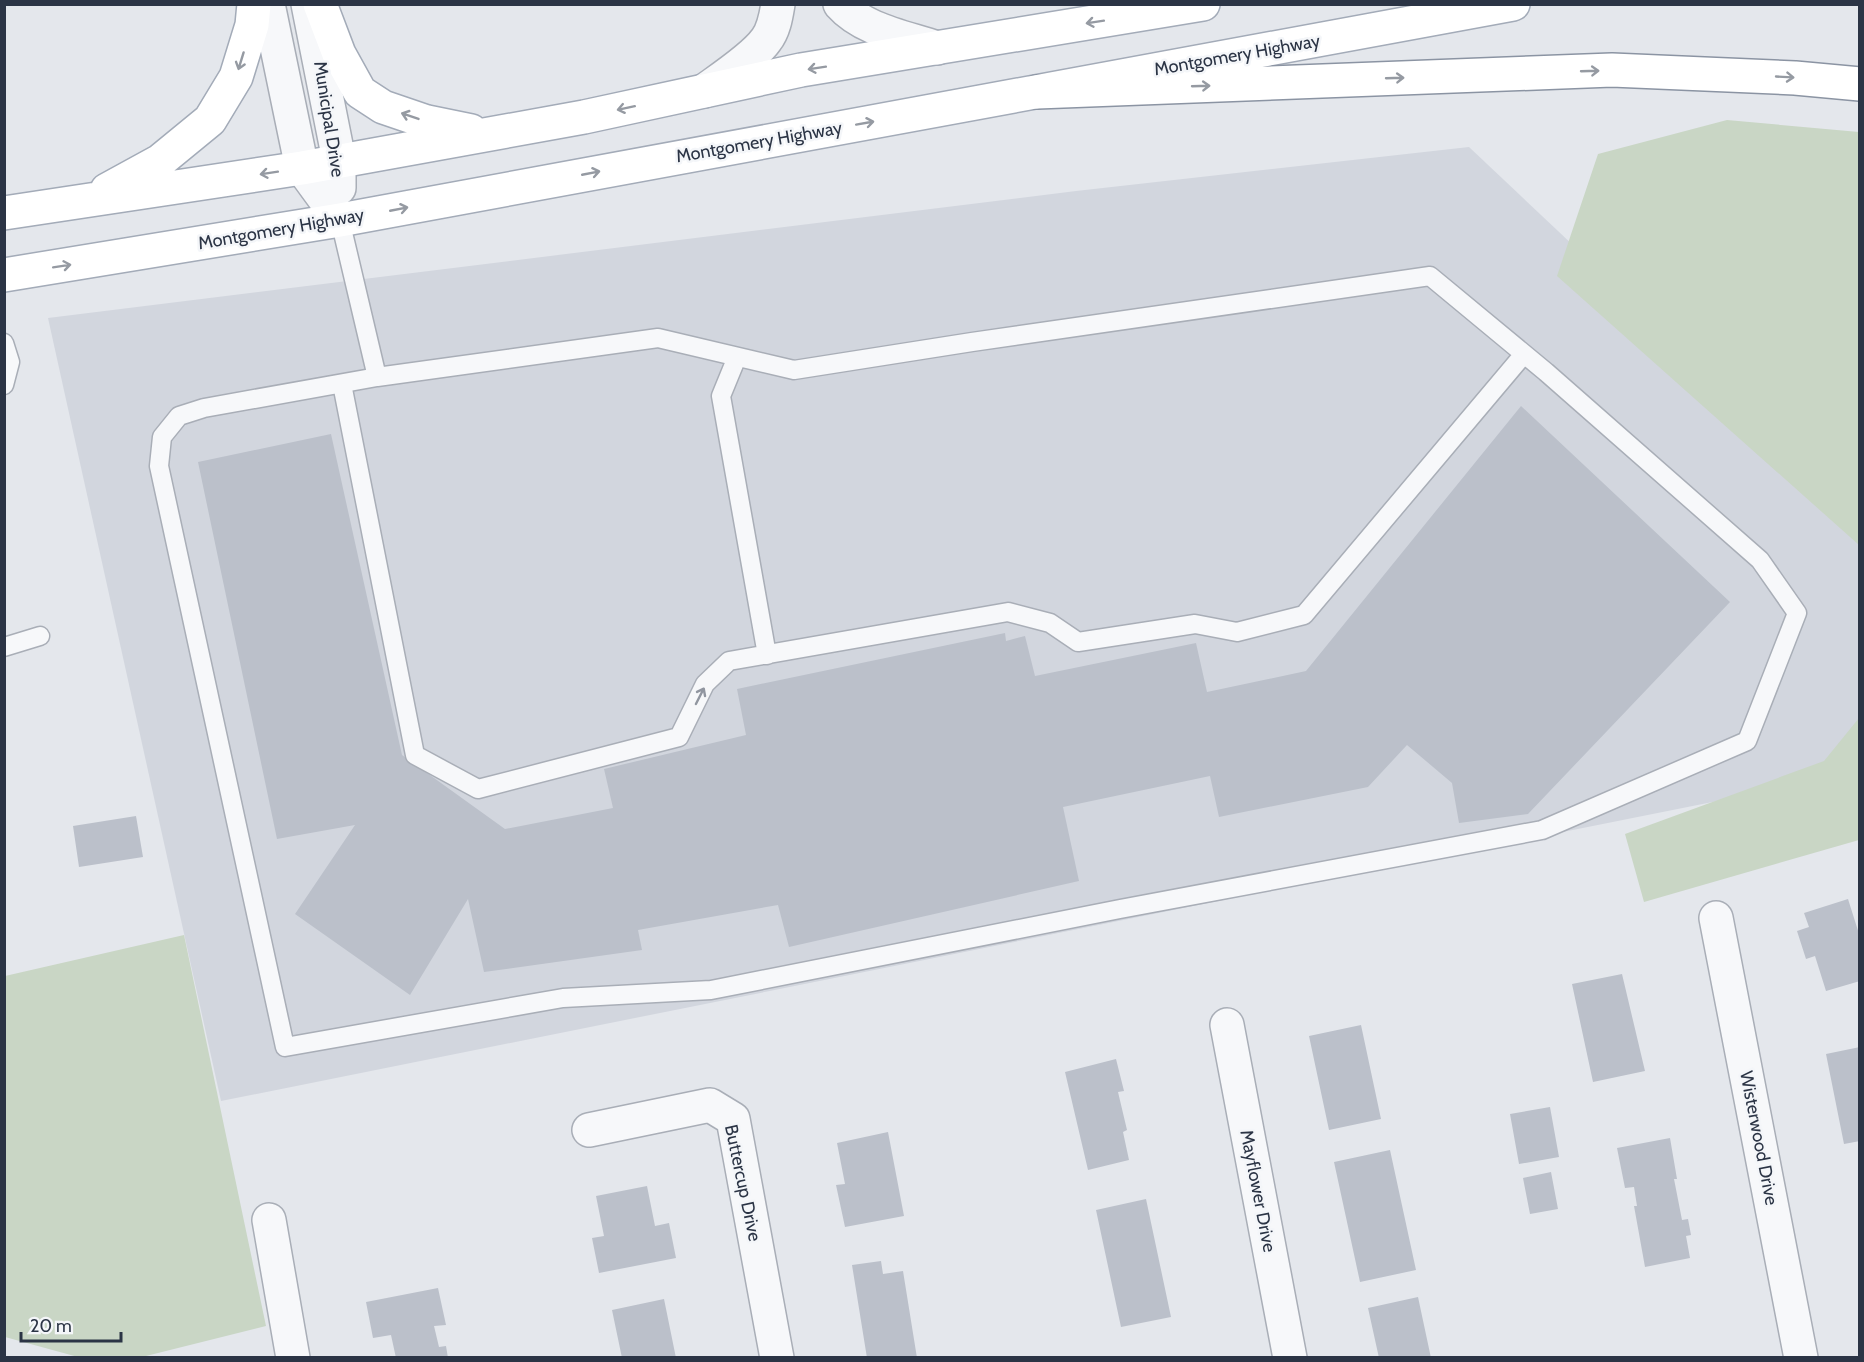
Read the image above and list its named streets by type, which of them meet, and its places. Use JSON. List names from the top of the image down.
{
  "streets": {
    "main road": ["Montgomery Highway"],
    "street": [
      "Municipal Drive",
      "Wisterwood Drive",
      "Buttercup Drive",
      "Mayflower Drive"
    ]
  },
  "crossings": [
    ["Montgomery Highway", "Municipal Drive"]
  ],
  "scale_bar": "20 m"
}
